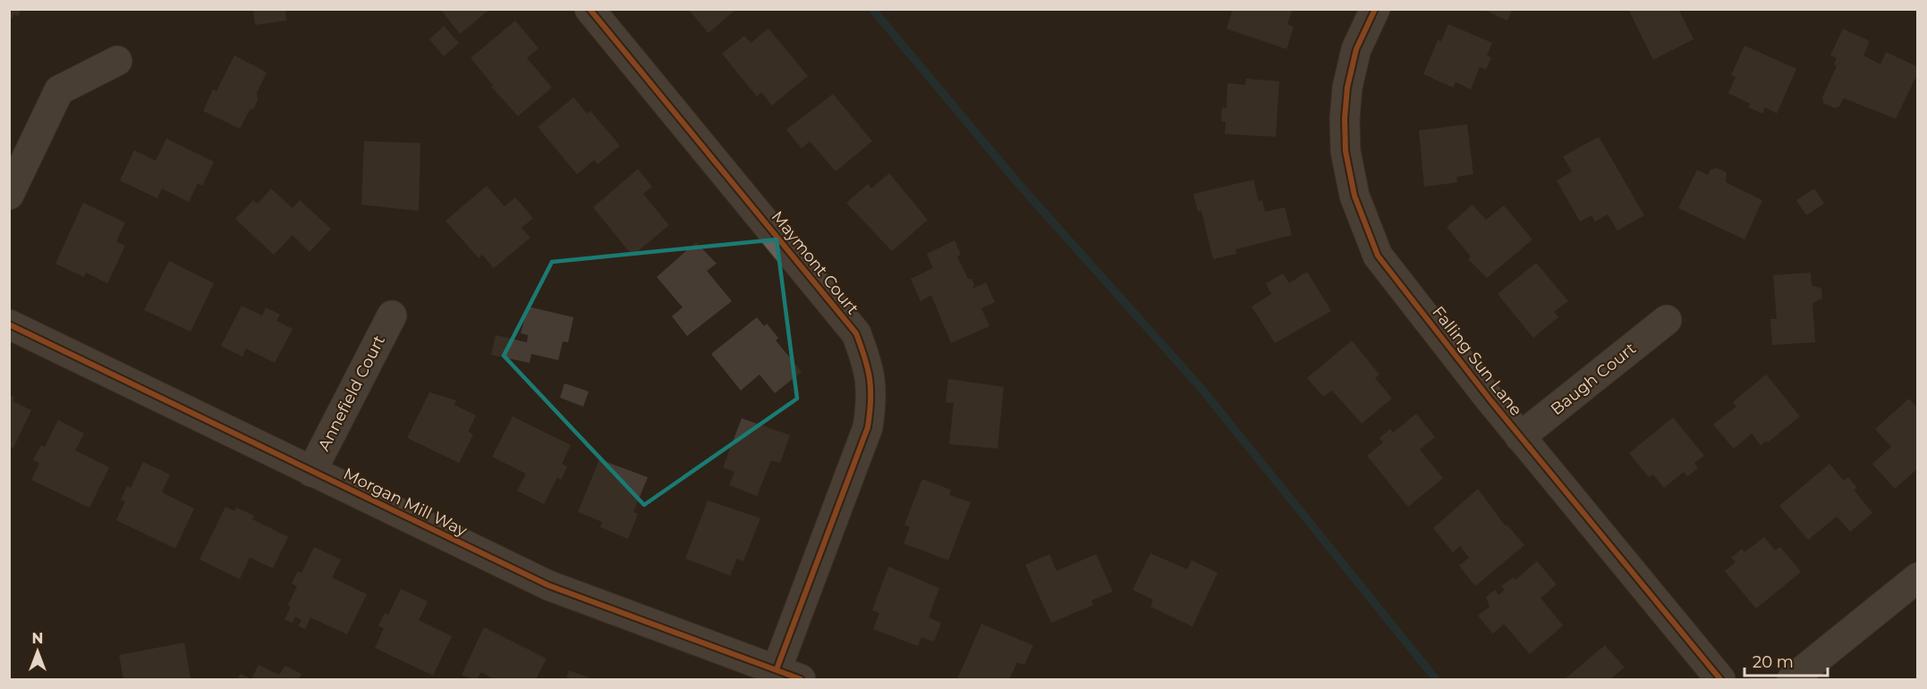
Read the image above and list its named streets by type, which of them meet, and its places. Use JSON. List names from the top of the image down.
{
  "streets": {
    "street": [
      "Maymont Court",
      "Falling Sun Lane",
      "Baugh Court",
      "Annefield Court",
      "Morgan Mill Way"
    ]
  },
  "crossings": [
    ["Maymont Court", "Morgan Mill Way"],
    ["Falling Sun Lane", "Baugh Court"],
    ["Annefield Court", "Morgan Mill Way"]
  ],
  "scale_bar": "20 m",
  "north": "top"
}
